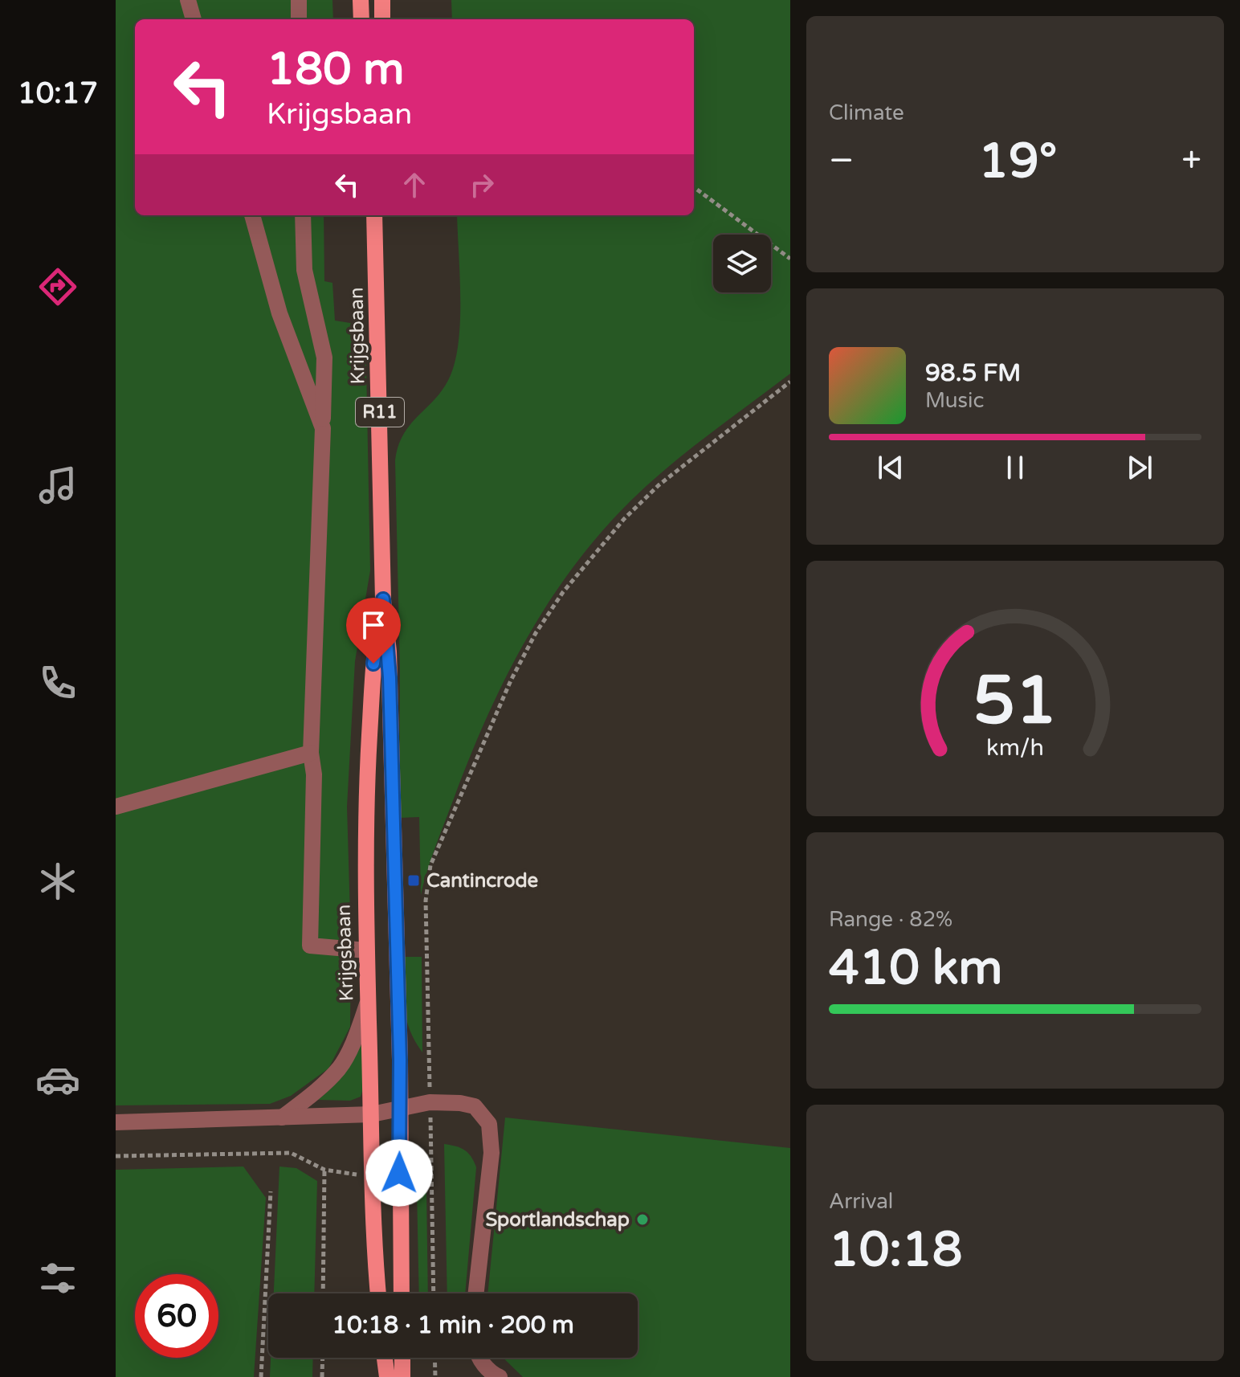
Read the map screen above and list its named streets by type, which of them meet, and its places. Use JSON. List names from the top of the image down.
{
  "streets": {
    "main road": ["Krijgsbaan", "R11"]
  },
  "places": {
    "transit": ["Cantincrode"],
    "other": ["Sportlandschap"]
  },
  "page": {
    "tabs": "10:17",
    "tile": [
      "Climate",
      ["Range · 82%", "410 km"],
      ["Arrival", "10:18"]
    ],
    "turn": ["180 m", "Krijgsbaan"],
    "heat": ["−", "19°", "+"],
    "song": ["98.5 FM", "Music"],
    "limit": "60",
    "trip": "10:18 · 1 min · 200 m",
    "gauge": ["51", "km/h"]
  }
}
